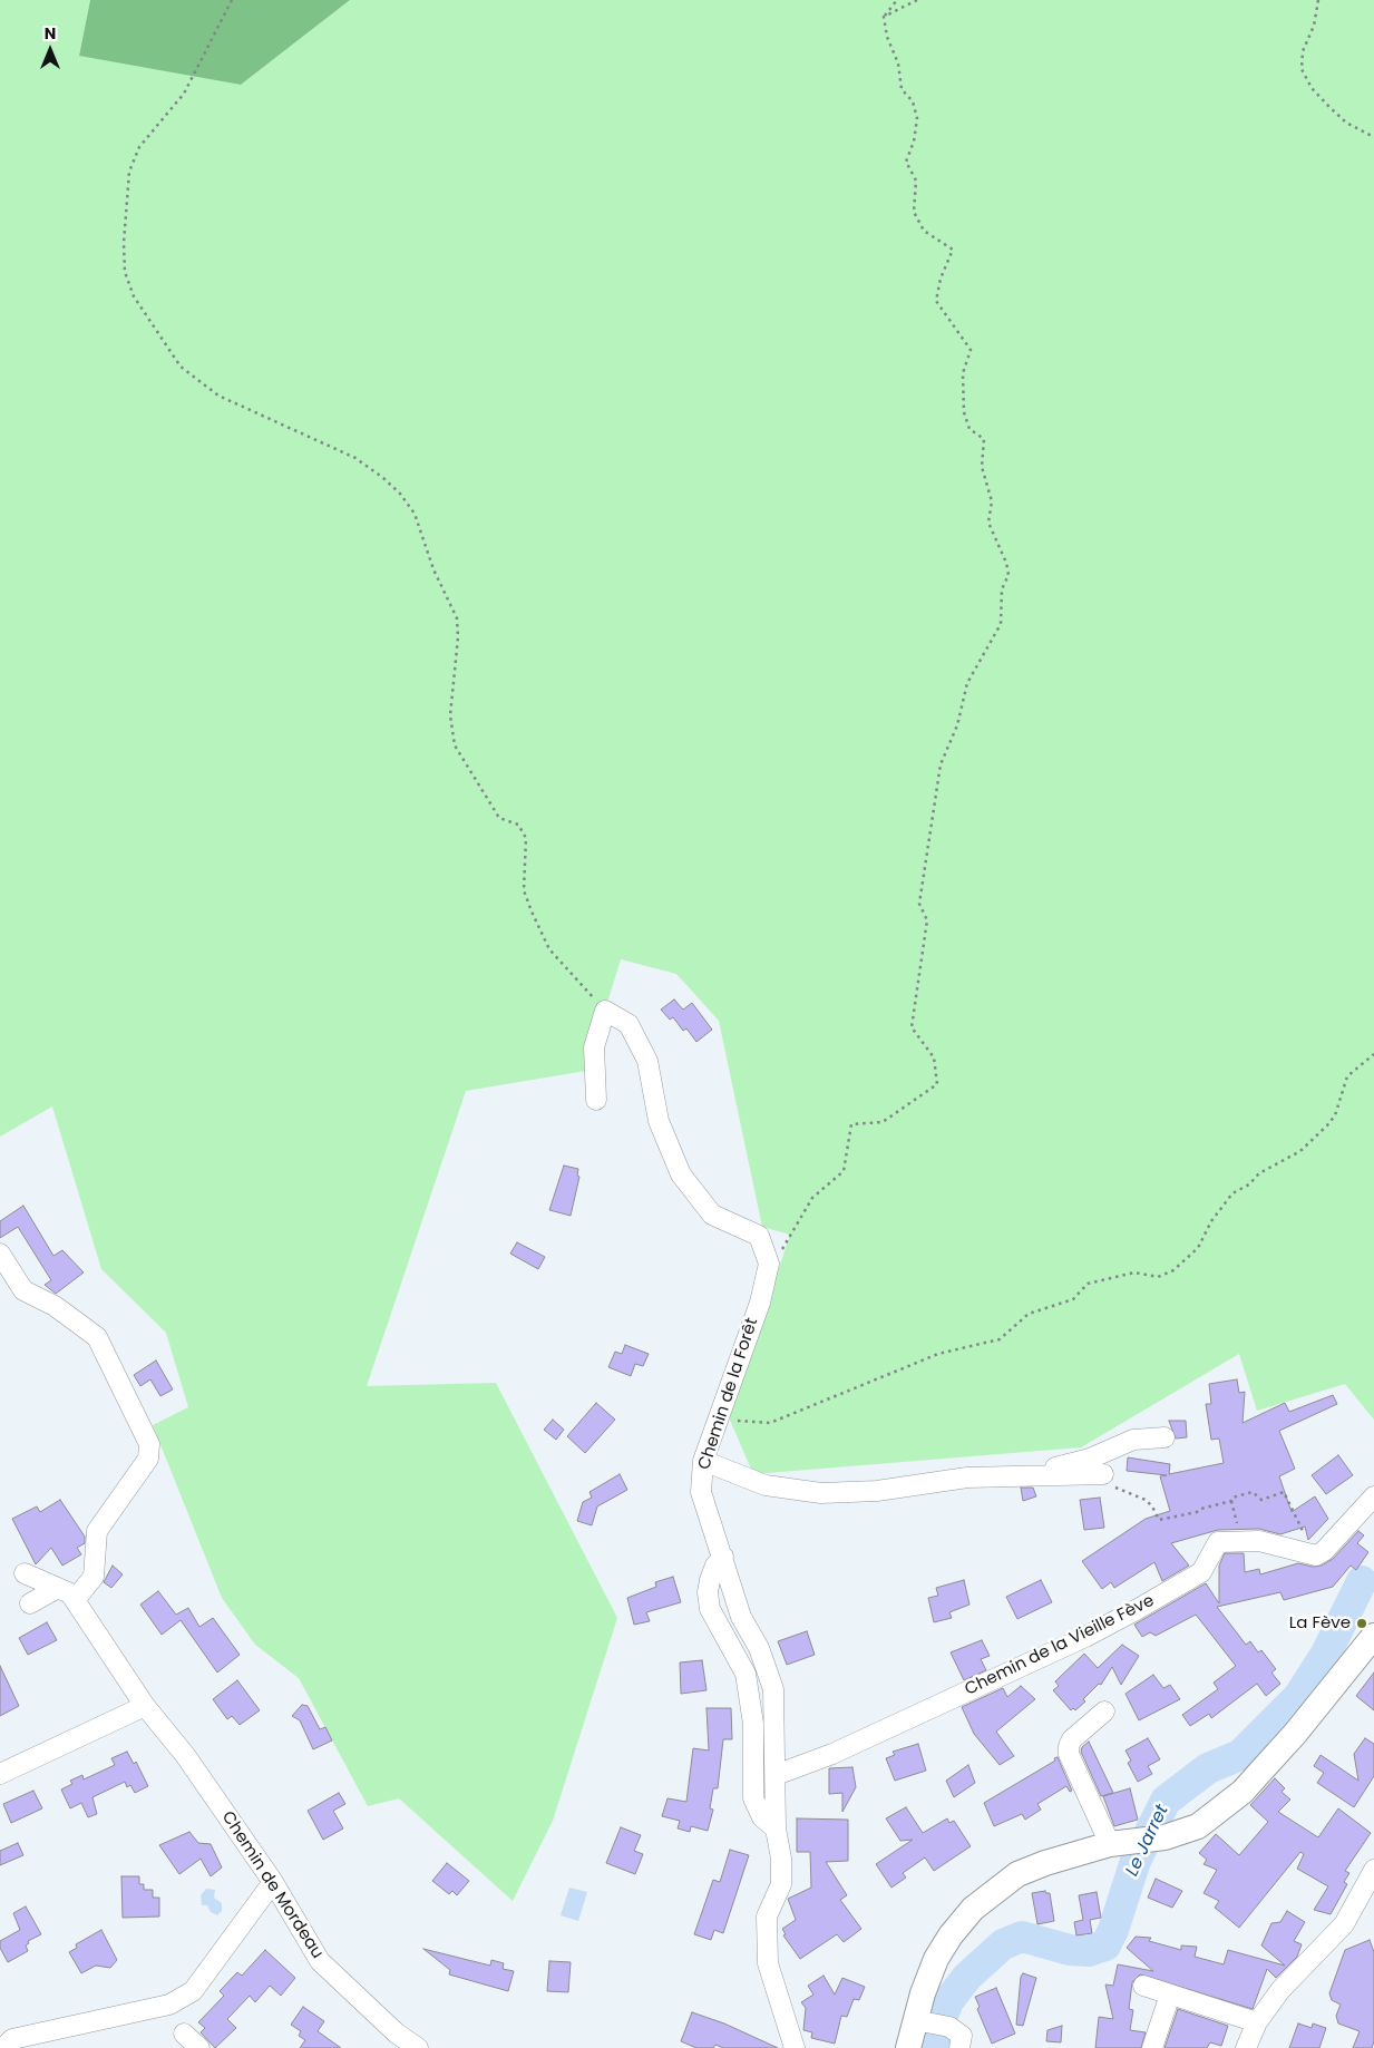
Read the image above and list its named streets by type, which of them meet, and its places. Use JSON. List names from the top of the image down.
{
  "streets": {
    "street": ["Chemin de la Forêt", "Chemin de la Vieille Fève", "Chemin de Mordeau"]
  },
  "crossings": [
    ["Chemin de la Forêt", "Chemin de la Vieille Fève"]
  ],
  "water": ["Le Jarret"],
  "places": ["La Fève"],
  "north": "top"
}
